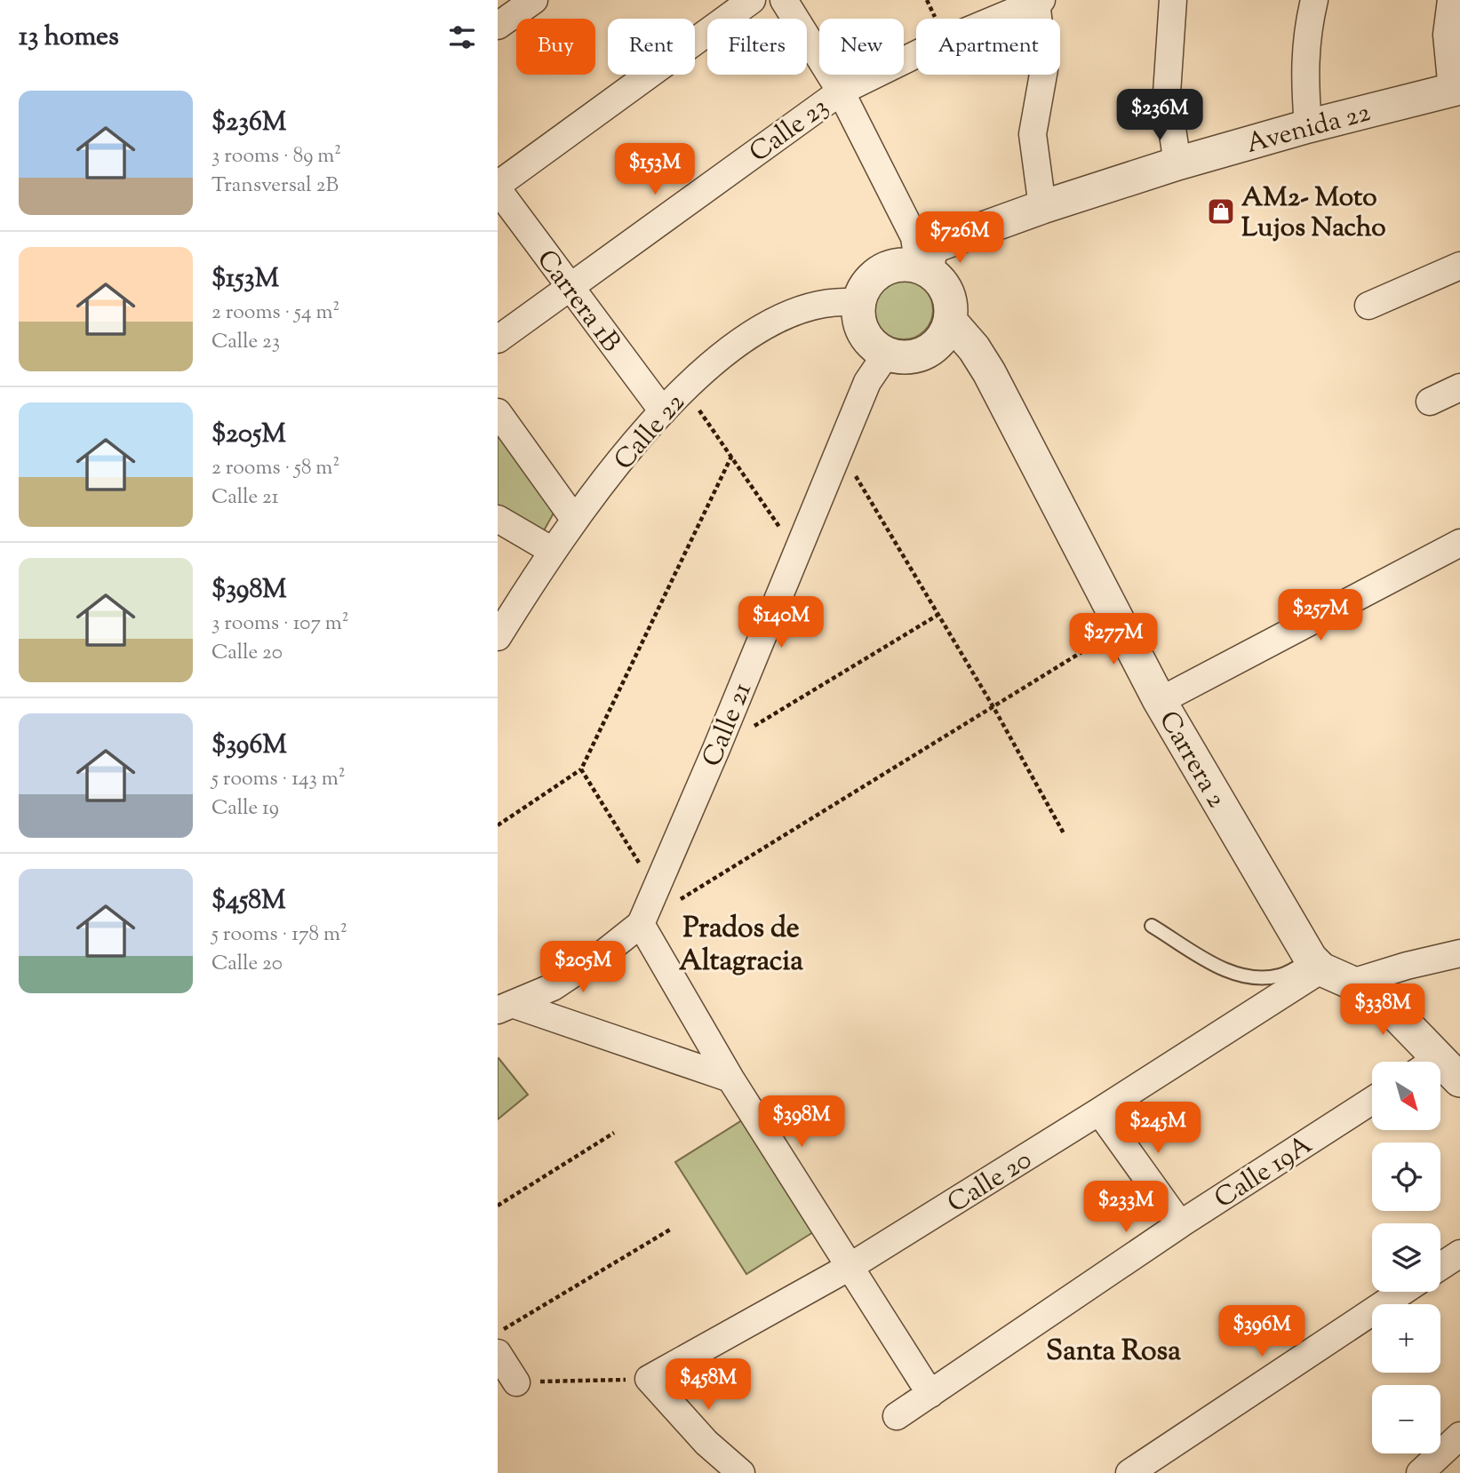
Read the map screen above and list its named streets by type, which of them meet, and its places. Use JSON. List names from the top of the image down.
{
  "streets": {
    "street": [
      "Avenida 22",
      "Calle 23",
      "Carrera 1B",
      "Calle 22",
      "Calle 21",
      "Carrera 2",
      "Calle 19A",
      "Calle 20"
    ]
  },
  "crossings": [
    ["Avenida 22", "Calle 22"],
    ["Avenida 22", "Calle 21"],
    ["Avenida 22", "Carrera 2"],
    ["Calle 23", "Carrera 1B"],
    ["Carrera 1B", "Calle 22"],
    ["Calle 22", "Calle 21"],
    ["Calle 22", "Carrera 2"],
    ["Calle 21", "Carrera 2"],
    ["Carrera 2", "Calle 20"]
  ],
  "districts": ["Prados de Altagracia", "Santa Rosa"],
  "places": {
    "shop": ["AM2- Moto Lujos Nacho"]
  },
  "north": "bottom right",
  "page": {
    "heading": "13 homes",
    "chip": [
      "Buy",
      "Rent",
      "Filters",
      "New",
      "Apartment"
    ],
    "list": [
      {
        "name": "$236M",
        "note": "3 rooms · 89 m² · Transversal 2B"
      },
      {
        "name": "$153M",
        "note": "2 rooms · 54 m² · Calle 23"
      },
      {
        "name": "$205M",
        "note": "2 rooms · 58 m² · Calle 21"
      },
      {
        "name": "$398M",
        "note": "3 rooms · 107 m² · Calle 20"
      },
      {
        "name": "$396M",
        "note": "5 rooms · 143 m² · Calle 19"
      },
      {
        "name": "$458M",
        "note": "5 rooms · 178 m² · Calle 20"
      }
    ],
    "price": [
      "$236M",
      "$153M",
      "$726M",
      "$257M",
      "$140M",
      "$277M",
      "$205M",
      "$338M",
      "$398M",
      "$245M",
      "$233M",
      "$396M",
      "$458M"
    ],
    "map_buttons": ["+", "−"]
  }
}
